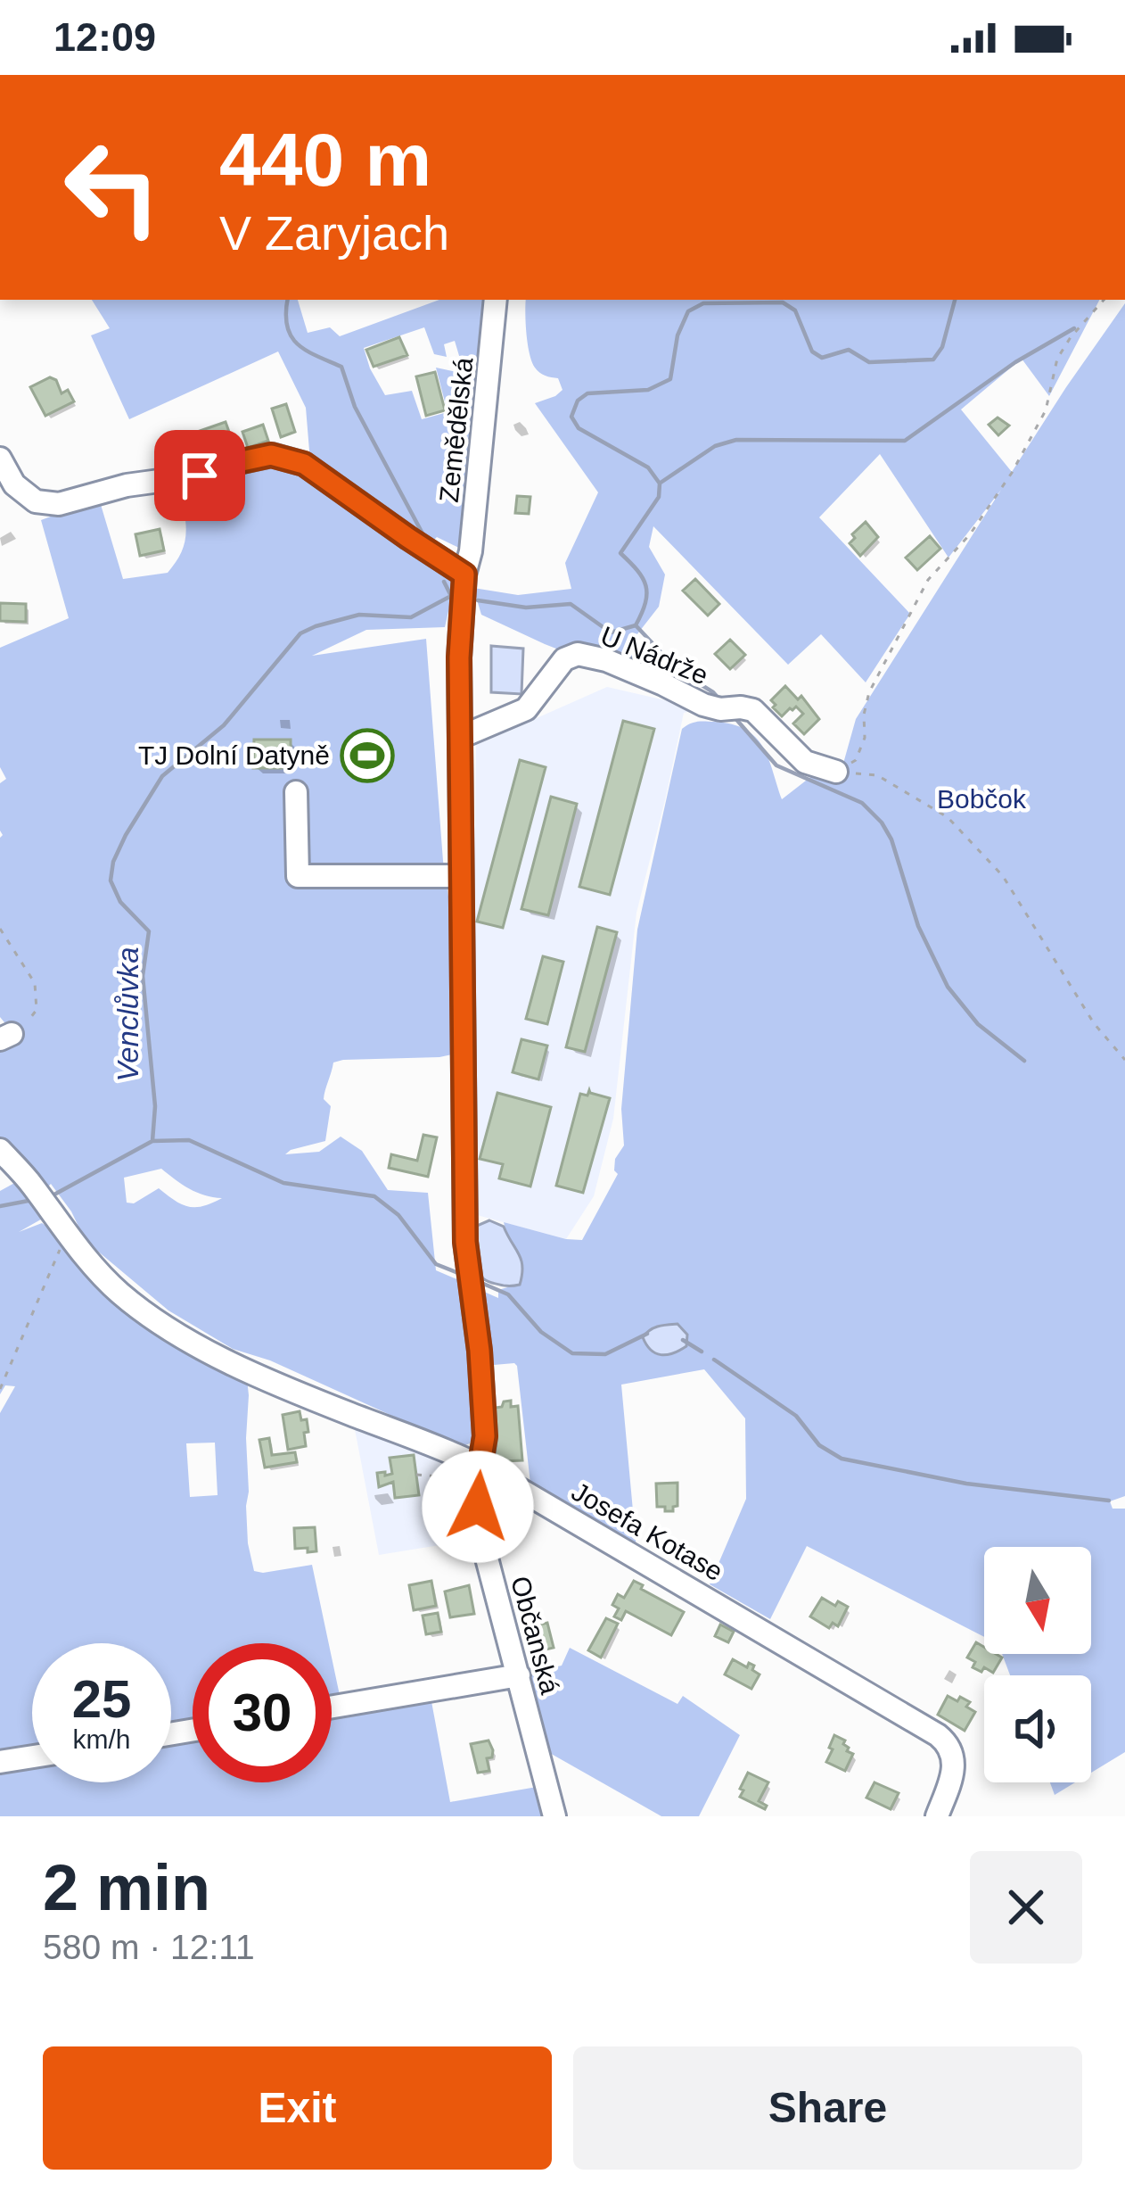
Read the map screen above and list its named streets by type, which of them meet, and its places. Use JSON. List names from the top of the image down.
{
  "streets": {
    "street": [
      "Zemědělská",
      "U Nádrže",
      "Josefa Kotase",
      "Občanská"
    ]
  },
  "crossings": [
    ["Zemědělská", "U Nádrže"],
    ["Zemědělská", "Josefa Kotase"],
    ["Zemědělská", "Občanská"],
    ["Josefa Kotase", "Občanská"]
  ],
  "water": ["Venclůvka"],
  "parks": ["Bobčok"],
  "places": {
    "sports": ["TJ Dolní Datyně"]
  },
  "north": "bottom",
  "page": {
    "status": "12:09",
    "turn": ["440 m", "V Zaryjach"],
    "speed": "25 km/h",
    "limit": "30",
    "heading": ["2 min", "580 m · 12:11"],
    "buttons": ["Exit", "Share"]
  }
}
